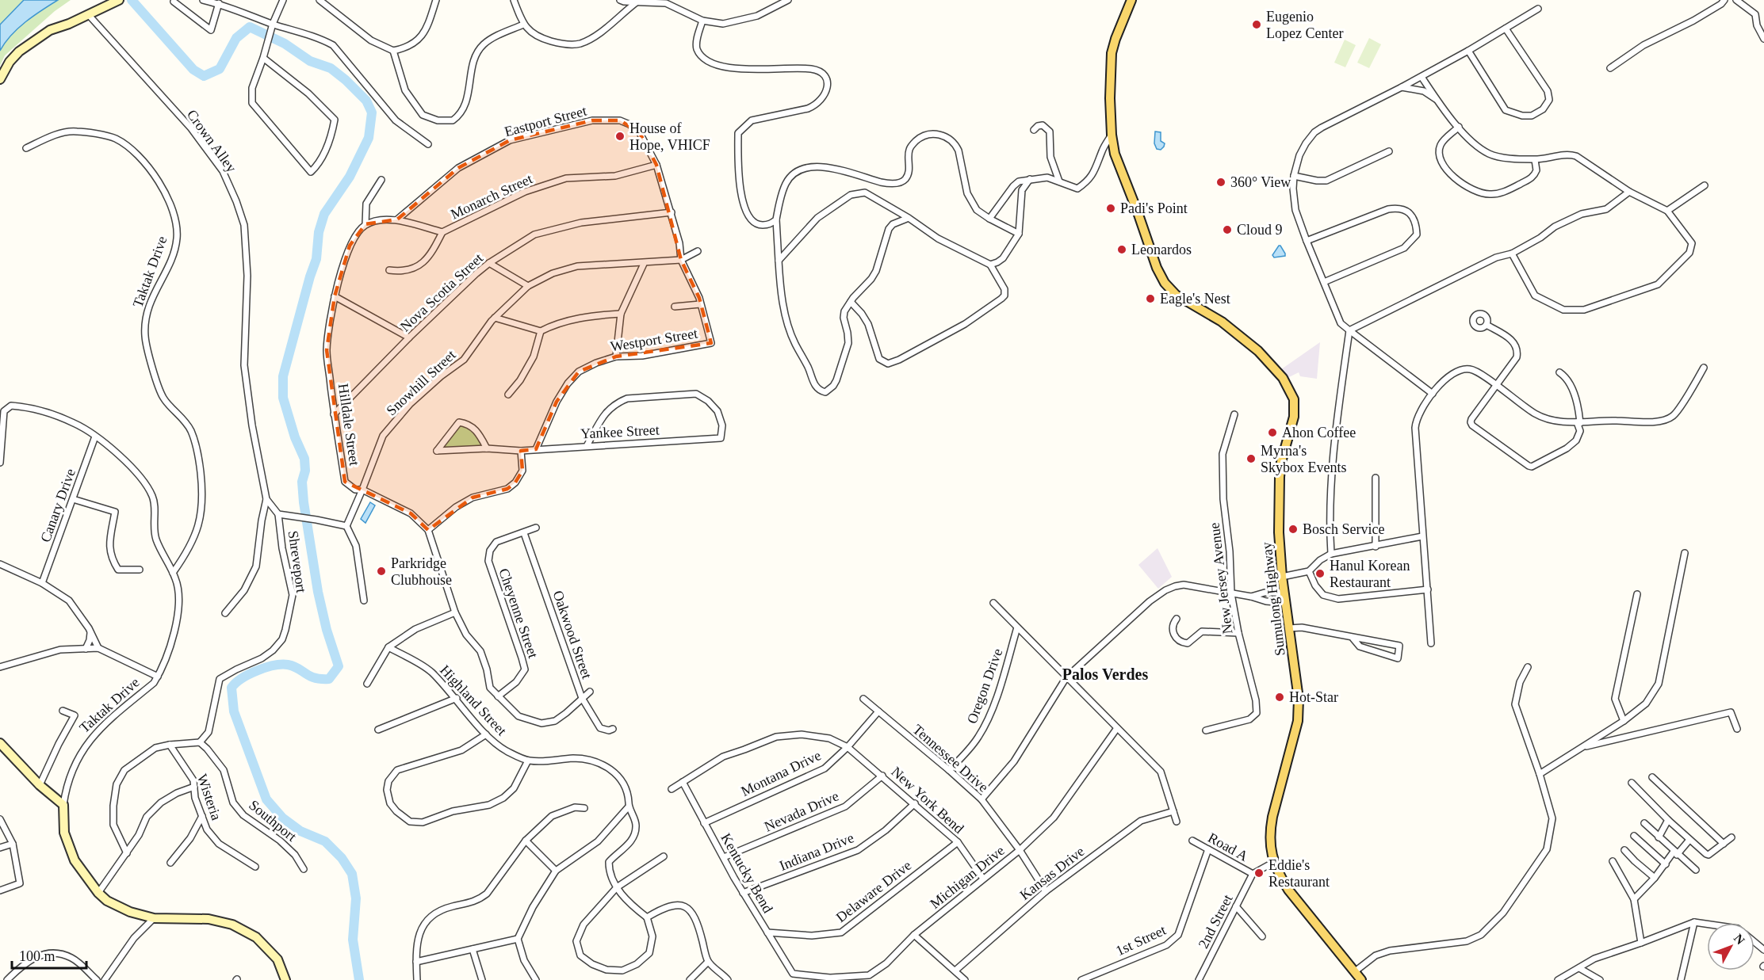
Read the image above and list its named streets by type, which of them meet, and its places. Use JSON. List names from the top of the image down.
{
  "streets": {
    "main road": ["Sumulong Highway"],
    "street": [
      "Eastport Street",
      "Crown Alley",
      "Monarch Street",
      "Taktak Drive",
      "Nova Scotia Street",
      "Westport Street",
      "Snowhill Street",
      "Hilldale Street",
      "Yankee Street",
      "Canary Drive",
      "Shreveport",
      "New Jersey Avenue",
      "Cheyenne Street",
      "Oakwood Street",
      "Oregon Drive",
      "Highland Street",
      "Tennessee Drive",
      "Montana Drive",
      "Wisteria",
      "New York Bend",
      "Nevada Drive",
      "Southport",
      "Road A",
      "Indiana Drive",
      "Kentucky Bend",
      "Kansas Drive",
      "Michigan Drive",
      "Delaware Drive",
      "2nd Street",
      "1st Street"
    ]
  },
  "crossings": [
    ["Eastport Street", "Monarch Street"],
    ["Eastport Street", "Nova Scotia Street"],
    ["Eastport Street", "Westport Street"],
    ["Eastport Street", "Snowhill Street"],
    ["Monarch Street", "Hilldale Street"],
    ["Nova Scotia Street", "Hilldale Street"],
    ["Westport Street", "Yankee Street"],
    ["Snowhill Street", "Hilldale Street"],
    ["Hilldale Street", "Cheyenne Street"],
    ["Shreveport", "Southport"],
    ["Cheyenne Street", "Oakwood Street"],
    ["Oregon Drive", "Tennessee Drive"],
    ["Tennessee Drive", "Montana Drive"],
    ["Tennessee Drive", "Kansas Drive"],
    ["Tennessee Drive", "Michigan Drive"],
    ["Montana Drive", "New York Bend"],
    ["Montana Drive", "Kentucky Bend"],
    ["New York Bend", "Nevada Drive"],
    ["New York Bend", "Indiana Drive"],
    ["New York Bend", "Michigan Drive"],
    ["New York Bend", "Delaware Drive"],
    ["Nevada Drive", "Kentucky Bend"],
    ["Road A", "2nd Street"],
    ["Road A", "1st Street"],
    ["Indiana Drive", "Kentucky Bend"],
    ["Kentucky Bend", "Michigan Drive"],
    ["Kentucky Bend", "Delaware Drive"]
  ],
  "districts": ["Palos Verdes"],
  "places": [
    "Eugenio Lopez Center",
    "House of Hope, VHICF",
    "360° View",
    "Padi's Point",
    "Cloud 9",
    "Leonardos",
    "Eagle's Nest",
    "Ahon Coffee",
    "Myrna's Skybox Events",
    "Bosch Service",
    "Parkridge Clubhouse",
    "Hanul Korean Restaurant",
    "Hot-Star",
    "Eddie's Restaurant"
  ],
  "scale_bar": "100 m",
  "north": "top right"
}
